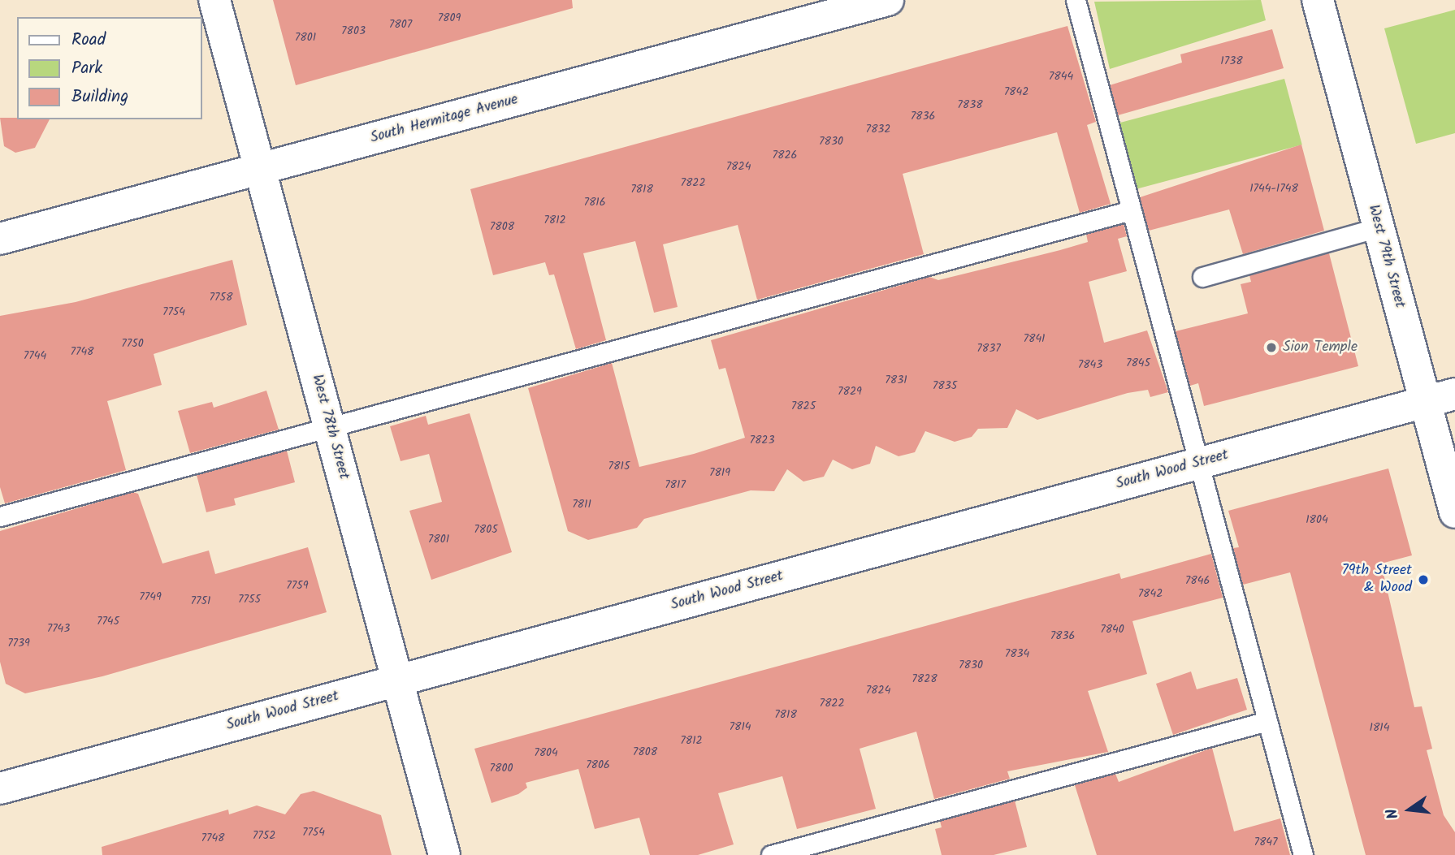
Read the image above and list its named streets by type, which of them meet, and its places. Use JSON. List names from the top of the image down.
{
  "streets": {
    "street": [
      "South Hermitage Avenue",
      "West 79th Street",
      "West 78th Street",
      "South Wood Street"
    ]
  },
  "crossings": [
    ["South Hermitage Avenue", "West 78th Street"],
    ["West 79th Street", "South Wood Street"],
    ["West 78th Street", "South Wood Street"]
  ],
  "places": ["Sion Temple", "79th Street & Wood"],
  "house_numbers": [
    "7809",
    "7807",
    "7803",
    "7801",
    "1738",
    "7844",
    "7842",
    "7838",
    "7836",
    "7832",
    "7830",
    "7826",
    "7824",
    "7822",
    "1744-1748",
    "7818",
    "7816",
    "7812",
    "7808",
    "7758",
    "7754",
    "7841",
    "7750",
    "7837",
    "7748",
    "7744",
    "7845",
    "7843",
    "7831",
    "7835",
    "7829",
    "7825",
    "7823",
    "7815",
    "7819",
    "7817",
    "7811",
    "1804",
    "7805",
    "7801",
    "7846",
    "7759",
    "7842",
    "7749",
    "7755",
    "7751",
    "7745",
    "7743",
    "7840",
    "7836",
    "7739",
    "7834",
    "7830",
    "7828",
    "7824",
    "7822",
    "7818",
    "7814",
    "1814",
    "7812",
    "7808",
    "7804",
    "7806",
    "7800",
    "7754",
    "7752",
    "7748",
    "7847"
  ],
  "legend": ["Road", "Park", "Building"],
  "north": "left"
}
